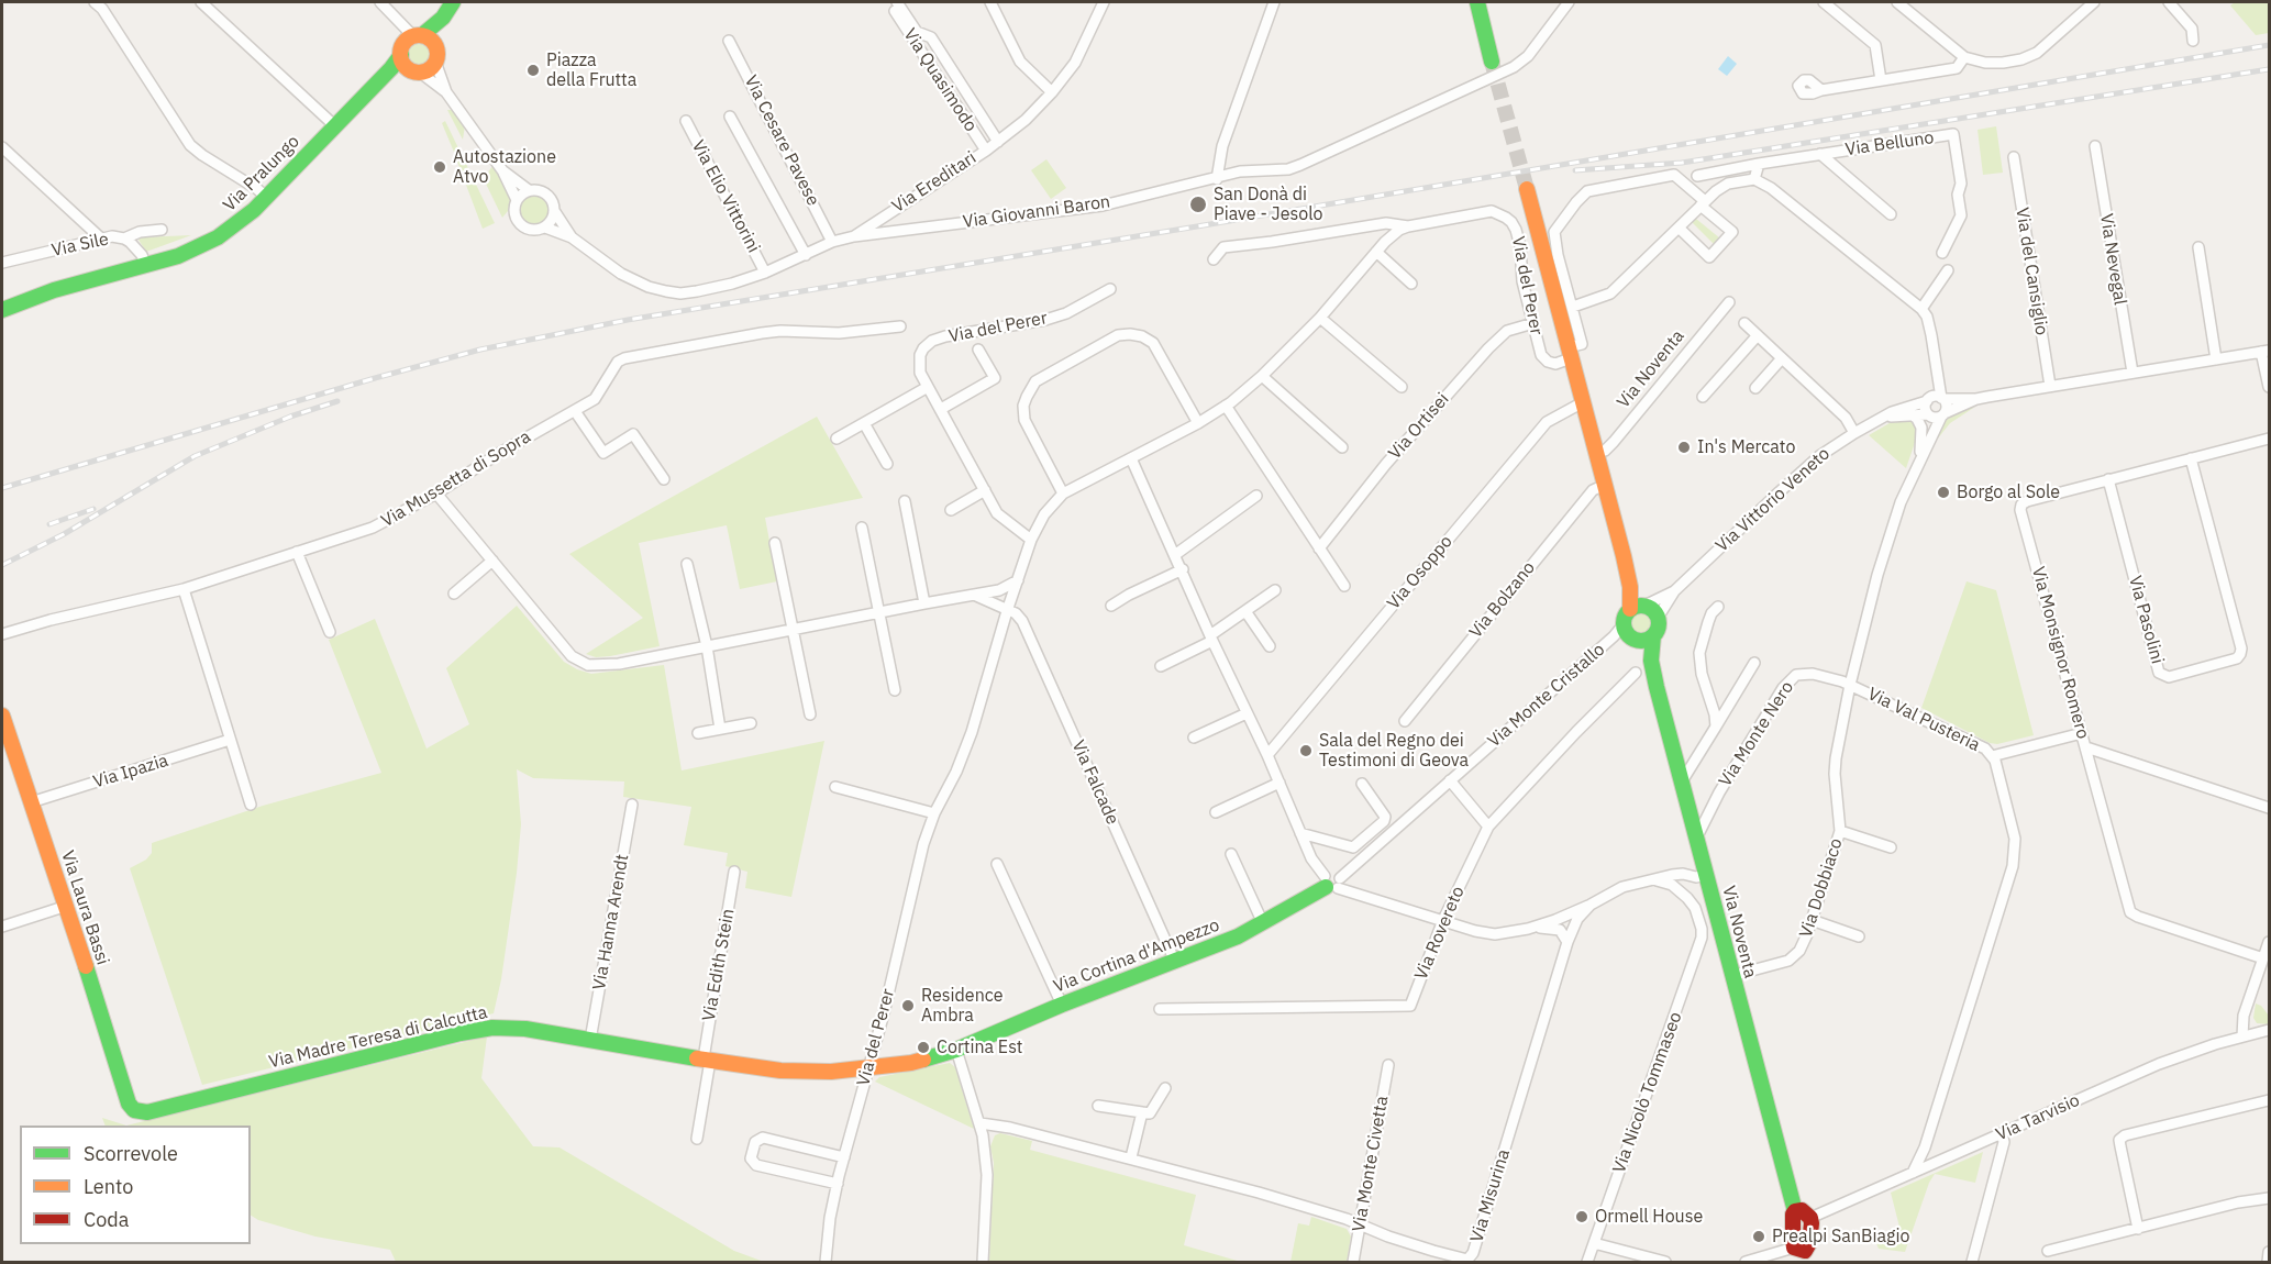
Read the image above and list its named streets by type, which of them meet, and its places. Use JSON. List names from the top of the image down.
{
  "streets": {
    "street": [
      "Via Quasimodo",
      "Via Cesare Pavese",
      "Via Belluno",
      "Via Pralungo",
      "Via Ereditari",
      "Via Elio Vittorini",
      "Via Giovanni Baron",
      "Via Sile",
      "Via Nevegal",
      "Via del Cansiglio",
      "Via del Perer",
      "Via Noventa",
      "Via Ortisei",
      "Via Mussetta di Sopra",
      "Via Vittorio Veneto",
      "Via Osoppo",
      "Via Bolzano",
      "Via Pasolini",
      "Via Monsignor Romero",
      "Via Monte Cristallo",
      "Via Val Pusteria",
      "Via Monte Nero",
      "Via Ipazia",
      "Via Falcade",
      "Via Dobbiaco",
      "Via Laura Bassi",
      "Via Hanna Arendt",
      "Via Rovereto",
      "Via Cortina d'Ampezzo",
      "Via Edith Stein",
      "Via Madre Teresa di Calcutta",
      "Via Nicolò Tommaseo",
      "Via Tarvisio",
      "Via Monte Civetta",
      "Via Misurina"
    ]
  },
  "crossings": [
    ["Via Quasimodo", "Via Ereditari"],
    ["Via Cesare Pavese", "Via Ereditari"],
    ["Via Pralungo", "Via Ereditari"],
    ["Via Pralungo", "Via Sile"],
    ["Via Ereditari", "Via Elio Vittorini"],
    ["Via Ereditari", "Via Giovanni Baron"],
    ["Via Nevegal", "Via Vittorio Veneto"],
    ["Via del Cansiglio", "Via Vittorio Veneto"],
    ["Via del Perer", "Via Ortisei"],
    ["Via del Perer", "Via Falcade"],
    ["Via del Perer", "Via Cortina d'Ampezzo"],
    ["Via del Perer", "Via Madre Teresa di Calcutta"],
    ["Via Noventa", "Via Monte Cristallo"],
    ["Via Noventa", "Via Monte Nero"],
    ["Via Noventa", "Via Dobbiaco"],
    ["Via Noventa", "Via Misurina"],
    ["Via Vittorio Veneto", "Via Val Pusteria"],
    ["Via Pasolini", "Via Monsignor Romero"],
    ["Via Monte Cristallo", "Via Cortina d'Ampezzo"],
    ["Via Val Pusteria", "Via Monte Nero"],
    ["Via Val Pusteria", "Via Dobbiaco"],
    ["Via Val Pusteria", "Via Tarvisio"],
    ["Via Monte Nero", "Via Dobbiaco"],
    ["Via Ipazia", "Via Laura Bassi"],
    ["Via Falcade", "Via Cortina d'Ampezzo"],
    ["Via Laura Bassi", "Via Madre Teresa di Calcutta"],
    ["Via Hanna Arendt", "Via Madre Teresa di Calcutta"],
    ["Via Cortina d'Ampezzo", "Via Madre Teresa di Calcutta"],
    ["Via Edith Stein", "Via Madre Teresa di Calcutta"],
    ["Via Monte Civetta", "Via Misurina"]
  ],
  "places": [
    "Piazza della Frutta",
    "Autostazione Atvo",
    "San Donà di Piave - Jesolo",
    "In's Mercato",
    "Borgo al Sole",
    "Sala del Regno dei Testimoni di Geova",
    "Residence Ambra",
    "Cortina Est",
    "Ormell House",
    "Prealpi SanBiagio"
  ],
  "legend": ["Scorrevole", "Lento", "Coda"]
}
